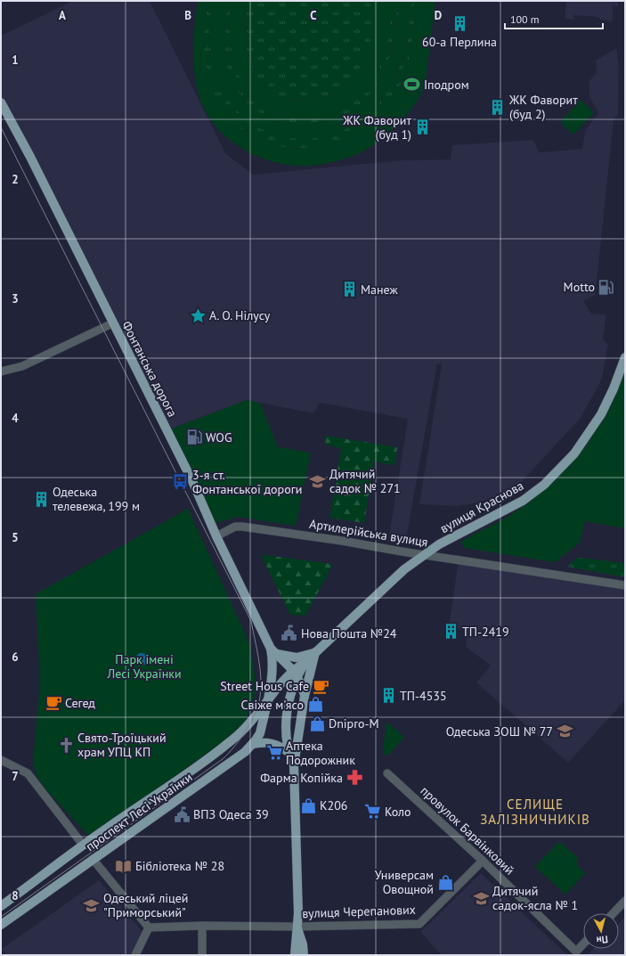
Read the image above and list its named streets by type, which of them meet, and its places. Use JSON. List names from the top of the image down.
{
  "streets": {
    "main road": ["Фонтанська дорога", "вулиця Краснова", "проспект Лесі Українки"],
    "street": ["Артилерійська вулиця", "провулок Барвінковий", "вулиця Черепанових"]
  },
  "crossings": [
    ["Фонтанська дорога", "Артилерійська вулиця"],
    ["Фонтанська дорога", "проспект Лесі Українки"],
    ["вулиця Краснова", "Артилерійська вулиця"],
    ["вулиця Краснова", "проспект Лесі Українки"],
    ["провулок Барвінковий", "вулиця Черепанових"]
  ],
  "districts": ["СЕЛИЩЕ ЗАЛІЗНИЧНИКІВ"],
  "parks": ["Парк імені Лесі Українки"],
  "places": {
    "building": [
      "60-а Перлина",
      "ЖК Фаворит (буд 2)",
      "ЖК Фаворит (буд 1)",
      "Манеж",
      "Одеська телевежа, 199 м",
      "ТП-2419",
      "ТП-4535"
    ],
    "sports": ["Іподром"],
    "fuel station": ["Motto", "WOG"],
    "place": ["А. О. Нілусу"],
    "school or university": [
      "Дитячий садок № 271",
      "Одеська ЗОШ № 77",
      "Дитячий садок-ясла № 1",
      "Одеський ліцей \"Приморський\""
    ],
    "bus stop": ["3-я ст. Фонтанської дороги"],
    "public building": ["Нова Пошта №24", "ВПЗ Одеса 39"],
    "cafe": ["Street Hous Cafe", "Сегед"],
    "shop": [
      "Свіже м'ясо",
      "Dnipro-M",
      "К206",
      "Универсам Овощной"
    ],
    "church": ["Свято-Троїцький храм УПЦ КП"],
    "supermarket": ["Аптека Подорожник", "Коло"],
    "pharmacy": ["Фарма Копійка"],
    "library": ["Бібліотека № 28"]
  },
  "scale_bar": "100 m",
  "north": "bottom",
  "grid": {
    "columns": [
      "A",
      "B",
      "C",
      "D"
    ],
    "rows": [
      "1",
      "2",
      "3",
      "4",
      "5",
      "6",
      "7",
      "8"
    ]
  }
}
